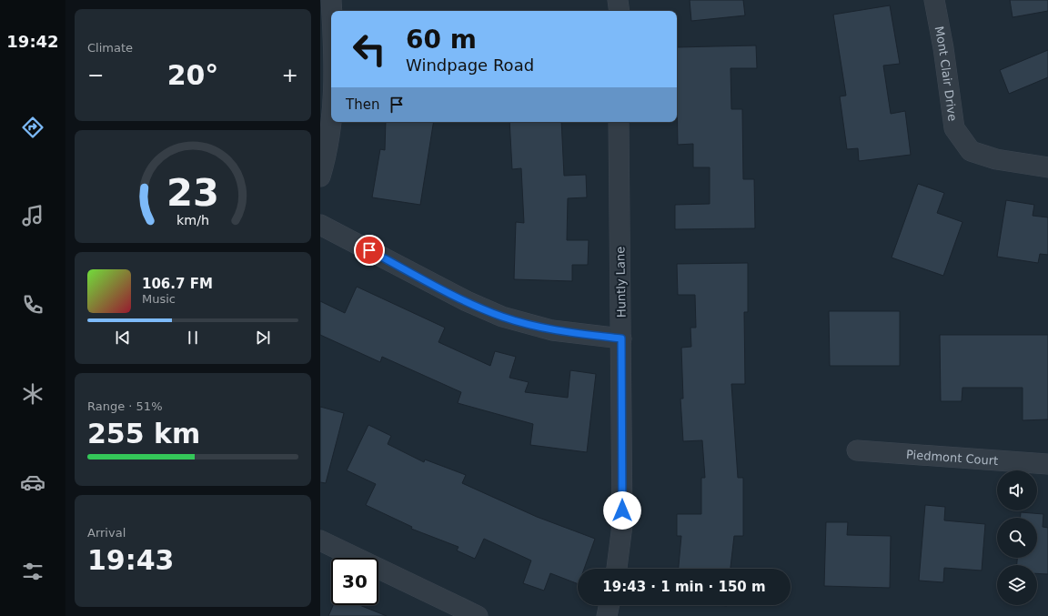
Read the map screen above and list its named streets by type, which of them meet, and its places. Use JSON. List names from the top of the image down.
{
  "streets": {
    "street": ["Mont Clair Drive", "Huntly Lane", "Piedmont Court"]
  },
  "page": {
    "tabs": "19:42",
    "tile": [
      "Climate",
      ["Range · 51%", "255 km"],
      ["Arrival", "19:43"]
    ],
    "turn": ["60 m", "Windpage Road"],
    "heat": ["−", "20°", "+"],
    "then": "Then",
    "song": ["106.7 FM", "Music"],
    "limit": "30",
    "trip": "19:43 · 1 min · 150 m",
    "gauge": ["23", "km/h"]
  }
}
